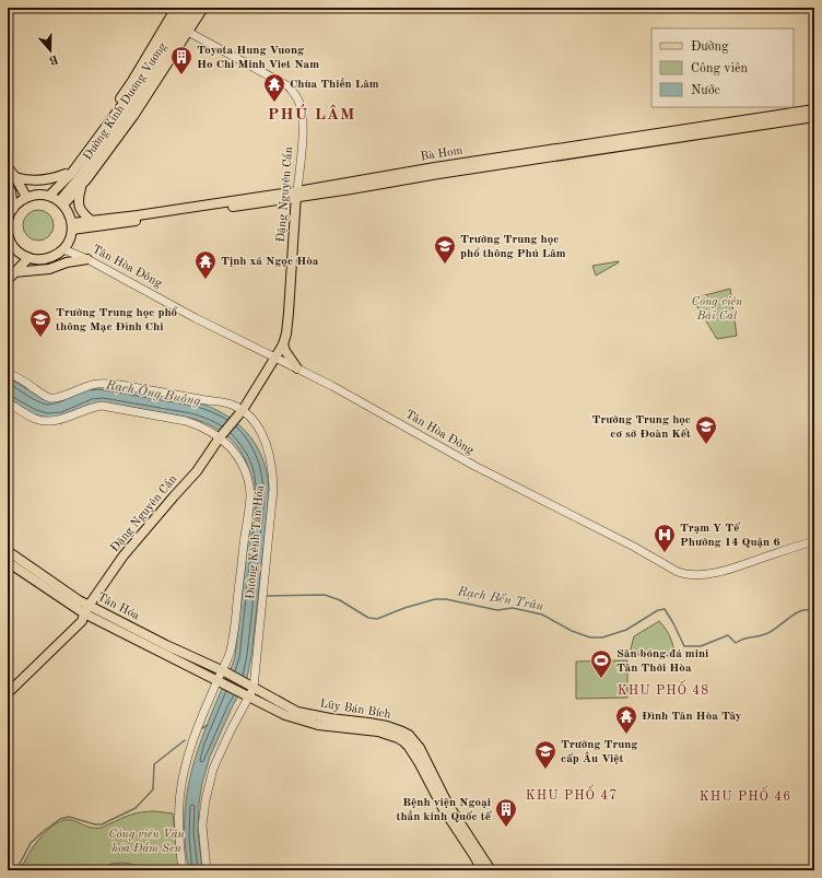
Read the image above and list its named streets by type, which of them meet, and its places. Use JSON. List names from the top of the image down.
{
  "streets": {
    "main road": [
      "Đường Kinh Dương Vương",
      "Bà Hom",
      "Đặng Nguyên Cẩn",
      "Tân Hóa",
      "Lũy Bán Bích"
    ],
    "street": ["Tân Hòa Đông", "Đường Kênh Tân Hóa"]
  },
  "crossings": [
    ["Đường Kinh Dương Vương", "Đặng Nguyên Cẩn"],
    ["Bà Hom", "Đặng Nguyên Cẩn"],
    ["Đặng Nguyên Cẩn", "Tân Hòa Đông"],
    ["Đặng Nguyên Cẩn", "Đường Kênh Tân Hóa"],
    ["Đặng Nguyên Cẩn", "Tân Hóa"],
    ["Đường Kênh Tân Hóa", "Tân Hóa"],
    ["Đường Kênh Tân Hóa", "Lũy Bán Bích"],
    ["Tân Hóa", "Lũy Bán Bích"]
  ],
  "districts": [
    "PHÚ LÂM",
    "KHU PHỐ 48",
    "KHU PHỐ 47",
    "KHU PHỐ 46"
  ],
  "water": ["Rạch Ông Buông", "Rạch Bến Trâu"],
  "parks": ["Công viên Bãi Cát", "Công viên Văn hóa Đầm Sen"],
  "places": {
    "building": ["Toyota Hung Vuong Ho Chi Minh Viet Nam", "Bệnh viện Ngoại thần kinh Quốc tế"],
    "temple": ["Chùa Thiền Lâm", "Tịnh xá Ngọc Hòa", "Đình Tân Hòa Tây"],
    "school or university": [
      "Trường Trung học phổ thông Phú Lâm",
      "Trường Trung học phổ thông Mạc Đĩnh Chi",
      "Trường Trung học cơ sở Đoàn Kết",
      "Trường Trung cấp Âu Việt"
    ],
    "hospital": ["Trạm Y Tế Phường 14 Quận 6"],
    "sports": ["Sân bóng đá mini Tân Thới Hòa"]
  },
  "legend": ["Đường", "Công viên", "Nước"],
  "north": "bottom"
}
